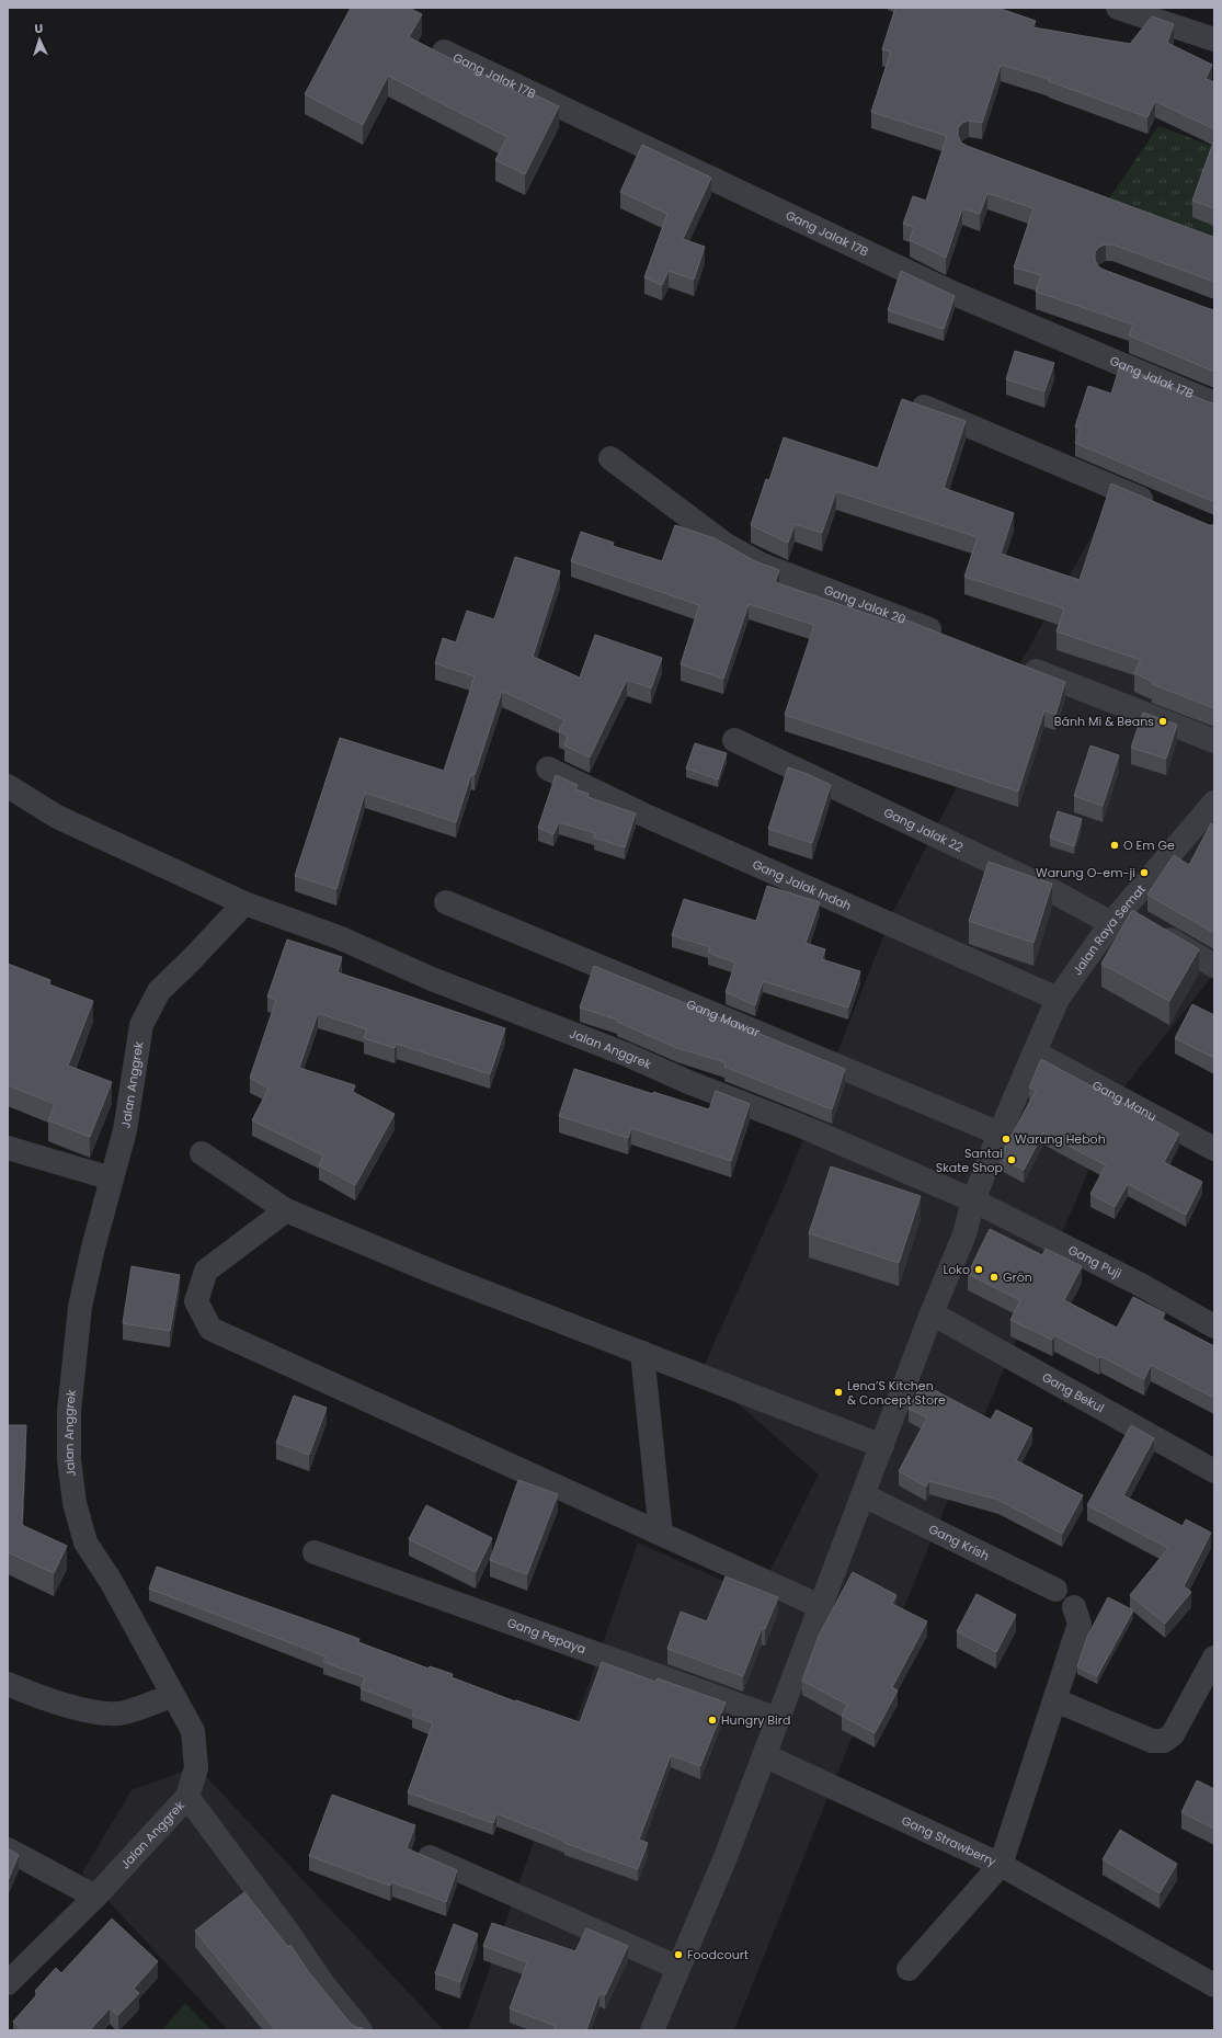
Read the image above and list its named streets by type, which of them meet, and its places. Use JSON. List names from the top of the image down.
{
  "streets": {
    "street": [
      "Gang Jalak 17B",
      "Gang Jalak 20",
      "Gang Jalak 22",
      "Gang Jalak Indah",
      "Jalan Raya Semat",
      "Gang Mawar",
      "Jalan Anggrek",
      "Gang Manu",
      "Gang Puji",
      "Gang Bekul",
      "Gang Krish",
      "Gang Pepaya",
      "Gang Strawberry"
    ]
  },
  "crossings": [
    ["Gang Jalak 22", "Jalan Raya Semat"],
    ["Gang Jalak Indah", "Jalan Raya Semat"],
    ["Jalan Raya Semat", "Gang Mawar"],
    ["Jalan Raya Semat", "Jalan Anggrek"],
    ["Jalan Raya Semat", "Gang Manu"],
    ["Jalan Raya Semat", "Gang Puji"],
    ["Jalan Raya Semat", "Gang Bekul"],
    ["Jalan Raya Semat", "Gang Krish"],
    ["Jalan Raya Semat", "Gang Pepaya"],
    ["Jalan Raya Semat", "Gang Strawberry"],
    ["Jalan Anggrek", "Gang Puji"]
  ],
  "places": [
    "Bánh Mì & Beans",
    "O Em Ge",
    "Warung O-em-ji",
    "Warung Heboh",
    "Santai Skate Shop",
    "Loko",
    "Grön",
    "Lena’S Kitchen & Concept Store",
    "Hungry Bird",
    "Foodcourt"
  ],
  "north": "top"
}
